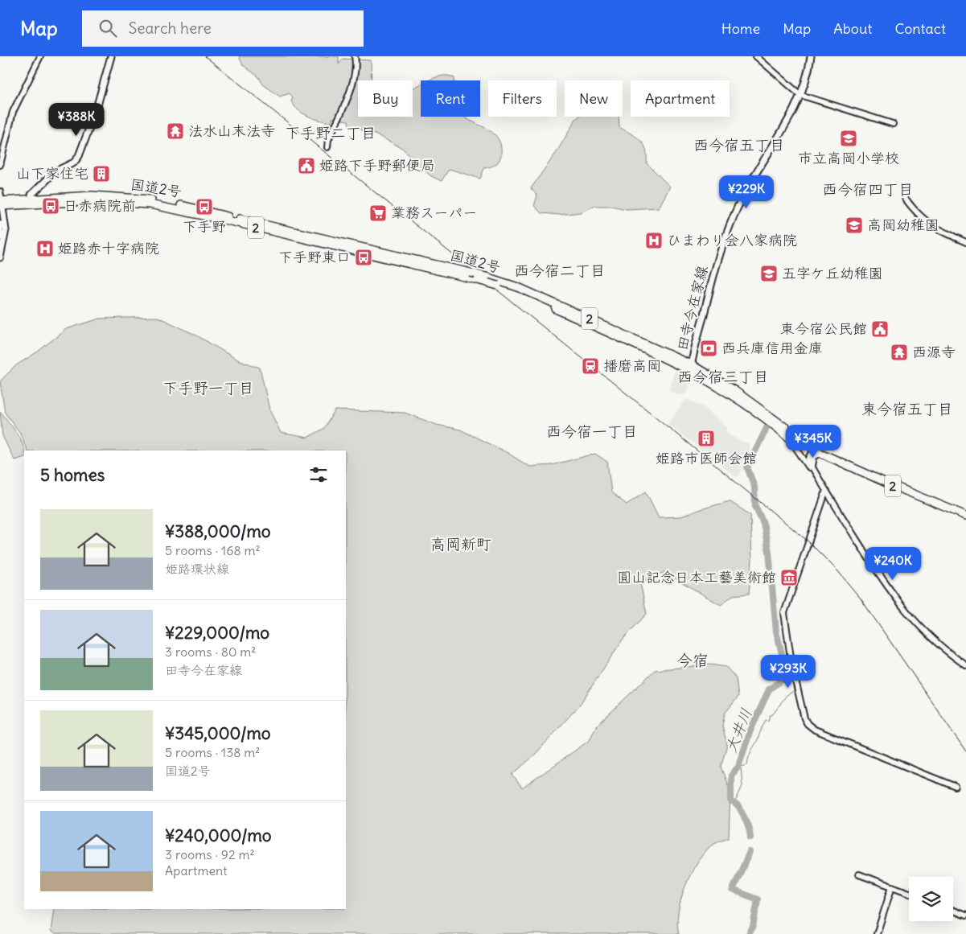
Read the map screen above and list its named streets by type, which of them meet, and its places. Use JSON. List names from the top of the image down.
{
  "streets": {
    "highway": ["国道2号", "2"],
    "main road": ["田寺今在家線"]
  },
  "crossings": [
    ["国道2号", "田寺今在家線"]
  ],
  "districts": [
    "下手野二丁目",
    "西今宿五丁目",
    "西今宿四丁目",
    "西今宿二丁目",
    "西今宿三丁目",
    "下手野一丁目",
    "東今宿五丁目",
    "西今宿一丁目",
    "高岡新町",
    "今宿"
  ],
  "water": ["大井川"],
  "places": {
    "temple": ["法水山末法寺", "西源寺"],
    "school or university": ["市立高岡小学校", "高岡幼稚園", "五字ケ丘幼稚園"],
    "public building": ["姫路下手野郵便局", "東今宿公民館"],
    "building": ["山下家住宅", "姫路市医師会館"],
    "bus stop": ["日赤病院前", "下手野", "下手野東口"],
    "supermarket": ["業務スーパー"],
    "hospital": ["ひまわり会八家病院", "姫路赤十字病院"],
    "bank": ["西兵庫信用金庫"],
    "station": ["播磨高岡"],
    "museum": ["圓山記念日本工藝美術館"]
  },
  "page": {
    "header": "Map",
    "search": "Search here",
    "nav": [
      "Home",
      "Map",
      "About",
      "Contact"
    ],
    "chip": [
      "Buy",
      "Rent",
      "Filters",
      "New",
      "Apartment"
    ],
    "price": [
      "¥388K",
      "¥229K",
      "¥345K",
      "¥240K",
      "¥293K"
    ],
    "heading": "5 homes",
    "list": [
      {
        "name": "¥388,000/mo",
        "note": "5 rooms · 168 m² · 姫路環状線"
      },
      {
        "name": "¥229,000/mo",
        "note": "3 rooms · 80 m² · 田寺今在家線"
      },
      {
        "name": "¥345,000/mo",
        "note": "5 rooms · 138 m² · 国道2号"
      },
      {
        "name": "¥240,000/mo",
        "note": "3 rooms · 92 m² · Apartment"
      }
    ]
  }
}
